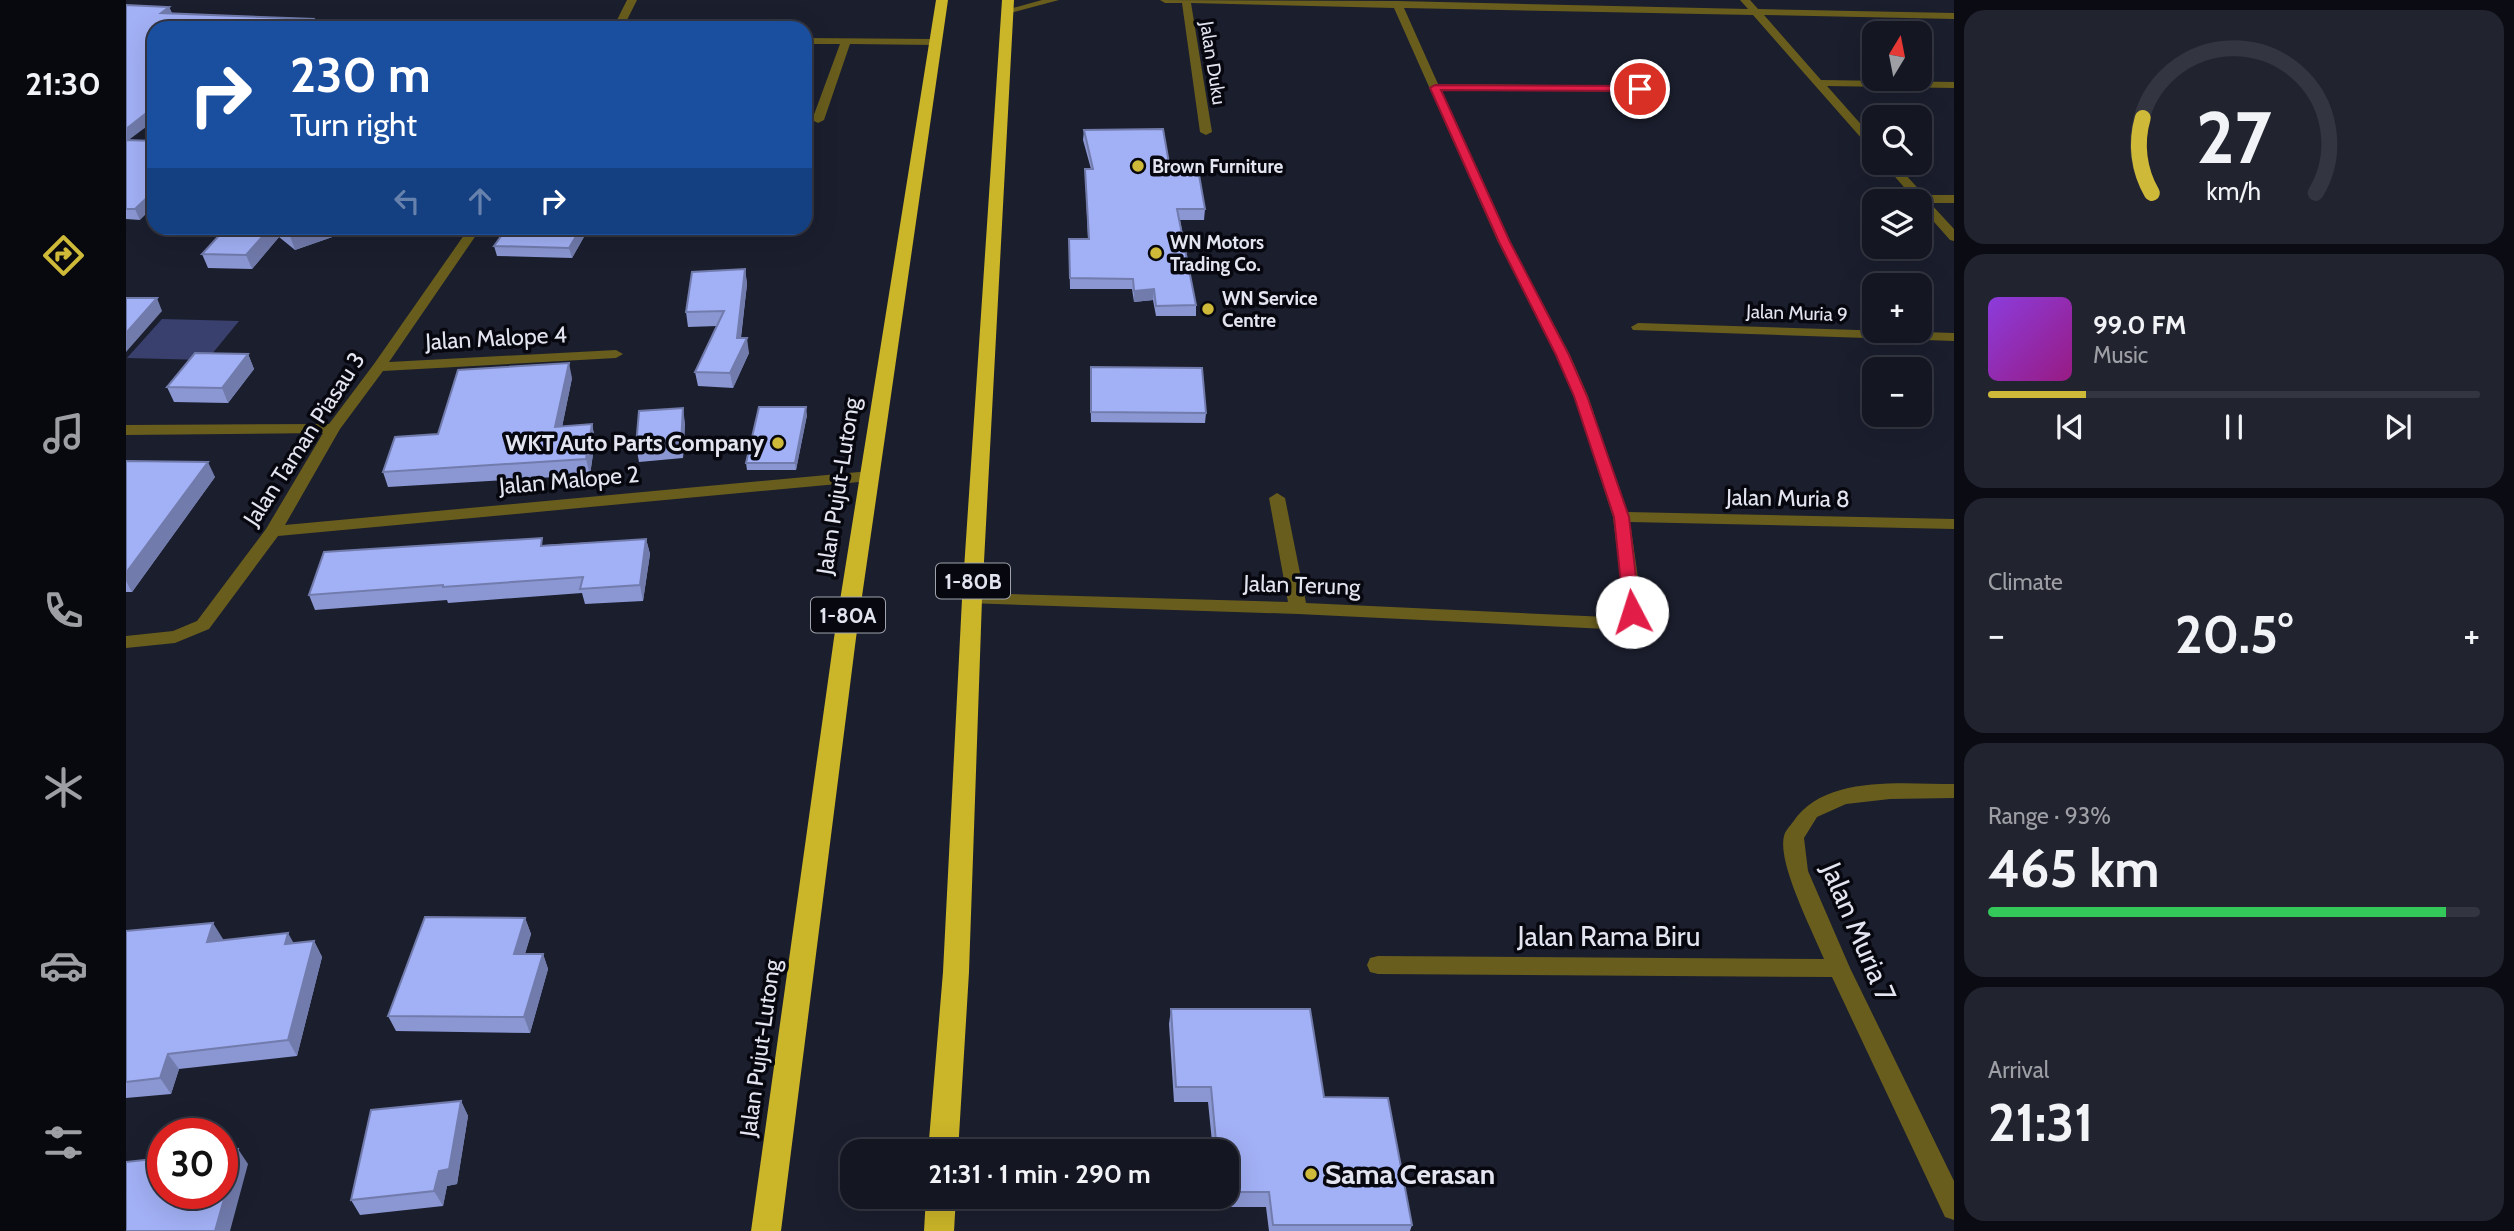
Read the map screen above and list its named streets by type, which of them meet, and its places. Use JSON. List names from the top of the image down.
{
  "streets": {
    "highway": ["Jalan Pujut-Lutong", "1-80B", "1-80A"],
    "street": [
      "Jalan Duku",
      "Jalan Muria 9",
      "Jalan Malope 4",
      "Jalan Taman Piasau 3",
      "Jalan Malope 2",
      "Jalan Muria 8",
      "Jalan Terung",
      "Jalan Muria 7",
      "Jalan Rama Biru"
    ]
  },
  "crossings": [
    ["Jalan Malope 4", "Jalan Taman Piasau 3"],
    ["Jalan Taman Piasau 3", "Jalan Malope 2"],
    ["Jalan Malope 2", "Jalan Pujut-Lutong"],
    ["Jalan Muria 8", "Jalan Terung"],
    ["1-80B", "Jalan Terung"],
    ["Jalan Muria 7", "Jalan Rama Biru"]
  ],
  "places": [
    "Brown Furniture",
    "WN Motors Trading Co.",
    "WN Service Centre",
    "WKT Auto Parts Company",
    "Sama Cerasan"
  ],
  "north": "top",
  "page": {
    "tabs": "21:30",
    "map_buttons": ["+", "−"],
    "turn": ["230 m", "Turn right"],
    "song": ["99.0 FM", "Music"],
    "tile": [
      "Climate",
      ["Range · 93%", "465 km"],
      ["Arrival", "21:31"]
    ],
    "heat": ["−", "20.5°", "+"],
    "limit": "30",
    "trip": "21:31 · 1 min · 290 m",
    "gauge": ["27", "km/h"]
  }
}
